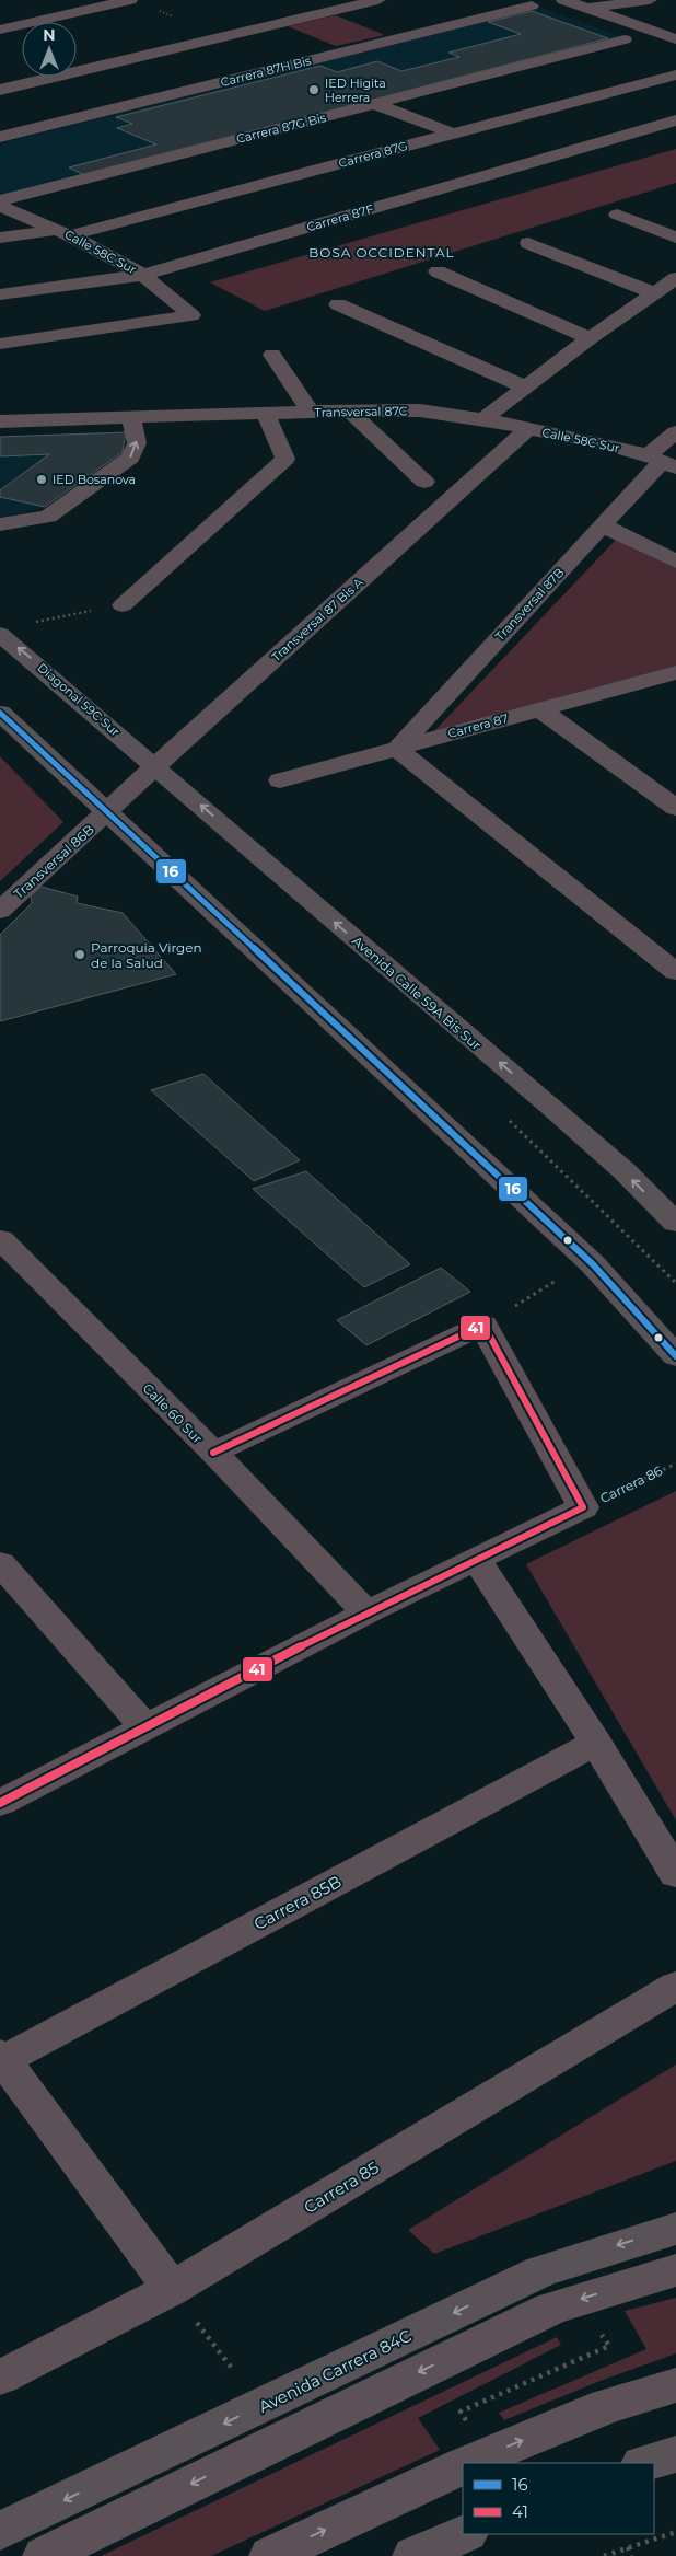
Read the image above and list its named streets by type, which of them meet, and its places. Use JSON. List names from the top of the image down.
{
  "streets": {
    "main road": ["Diagonal 59C Sur", "Avenida Calle 59A Bis Sur", "Avenida Carrera 84C"],
    "street": [
      "Carrera 87H Bis",
      "Carrera 87G Bis",
      "Carrera 87G",
      "Carrera 87F",
      "Calle 58C Sur",
      "Transversal 87C",
      "Transversal 87B",
      "Transversal 87 Bis A",
      "Carrera 87",
      "Transversal 86B",
      "Calle 60 Sur",
      "Carrera 86",
      "Carrera 85B",
      "Carrera 85"
    ]
  },
  "crossings": [
    ["Carrera 87G", "Calle 58C Sur"],
    ["Carrera 87F", "Calle 58C Sur"],
    ["Calle 58C Sur", "Transversal 87C"],
    ["Calle 58C Sur", "Transversal 87B"],
    ["Calle 58C Sur", "Transversal 87 Bis A"],
    ["Transversal 87B", "Carrera 87"],
    ["Transversal 87 Bis A", "Diagonal 59C Sur"],
    ["Transversal 87 Bis A", "Transversal 86B"],
    ["Transversal 87 Bis A", "Avenida Calle 59A Bis Sur"],
    ["Diagonal 59C Sur", "Avenida Calle 59A Bis Sur"],
    ["Calle 60 Sur", "Carrera 86"]
  ],
  "one_way": ["Avenida Carrera 84C"],
  "districts": ["BOSA OCCIDENTAL"],
  "places": ["IED Higita Herrera", "IED Bosanova", "Parroquia Virgen de la Salud"],
  "lines": ["transit line 16", "transit line 41"],
  "legend": ["16", "41"],
  "north": "top"
}
